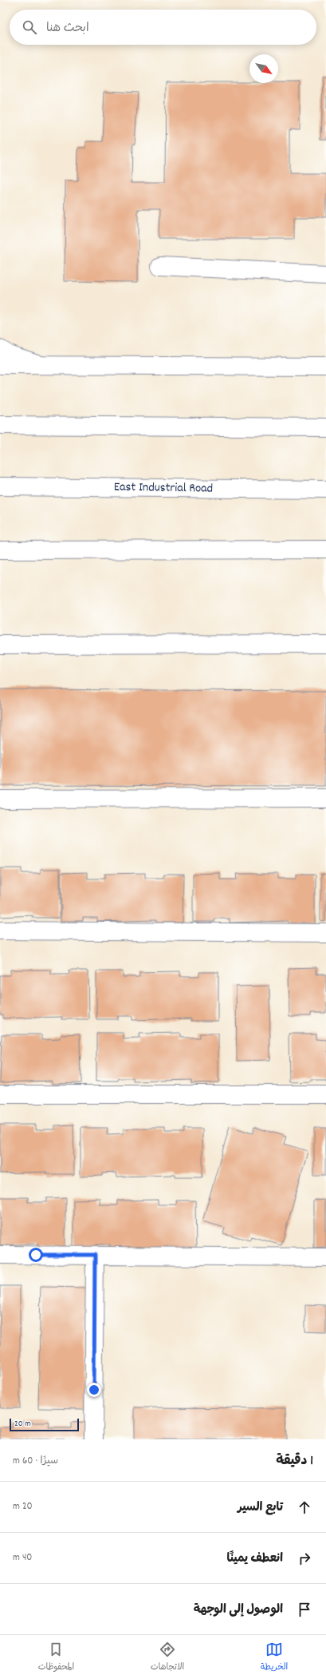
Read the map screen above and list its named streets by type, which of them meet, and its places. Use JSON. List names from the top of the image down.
{
  "streets": {
    "main road": ["East Industrial Road"]
  },
  "scale_bar": "20 m",
  "north": "bottom right",
  "page": {
    "search": "ابحث هنا",
    "scale": "20 m",
    "heading": ["1 دقيقة", "سيرًا · 60 m"],
    "list": [
      ["تابع السير", "20 m"],
      ["انعطف يمينًا", "40 m"],
      "الوصول إلى الوجهة"
    ],
    "nav": ["الخريطة", "الاتجاهات", "المحفوظات"]
  }
}
